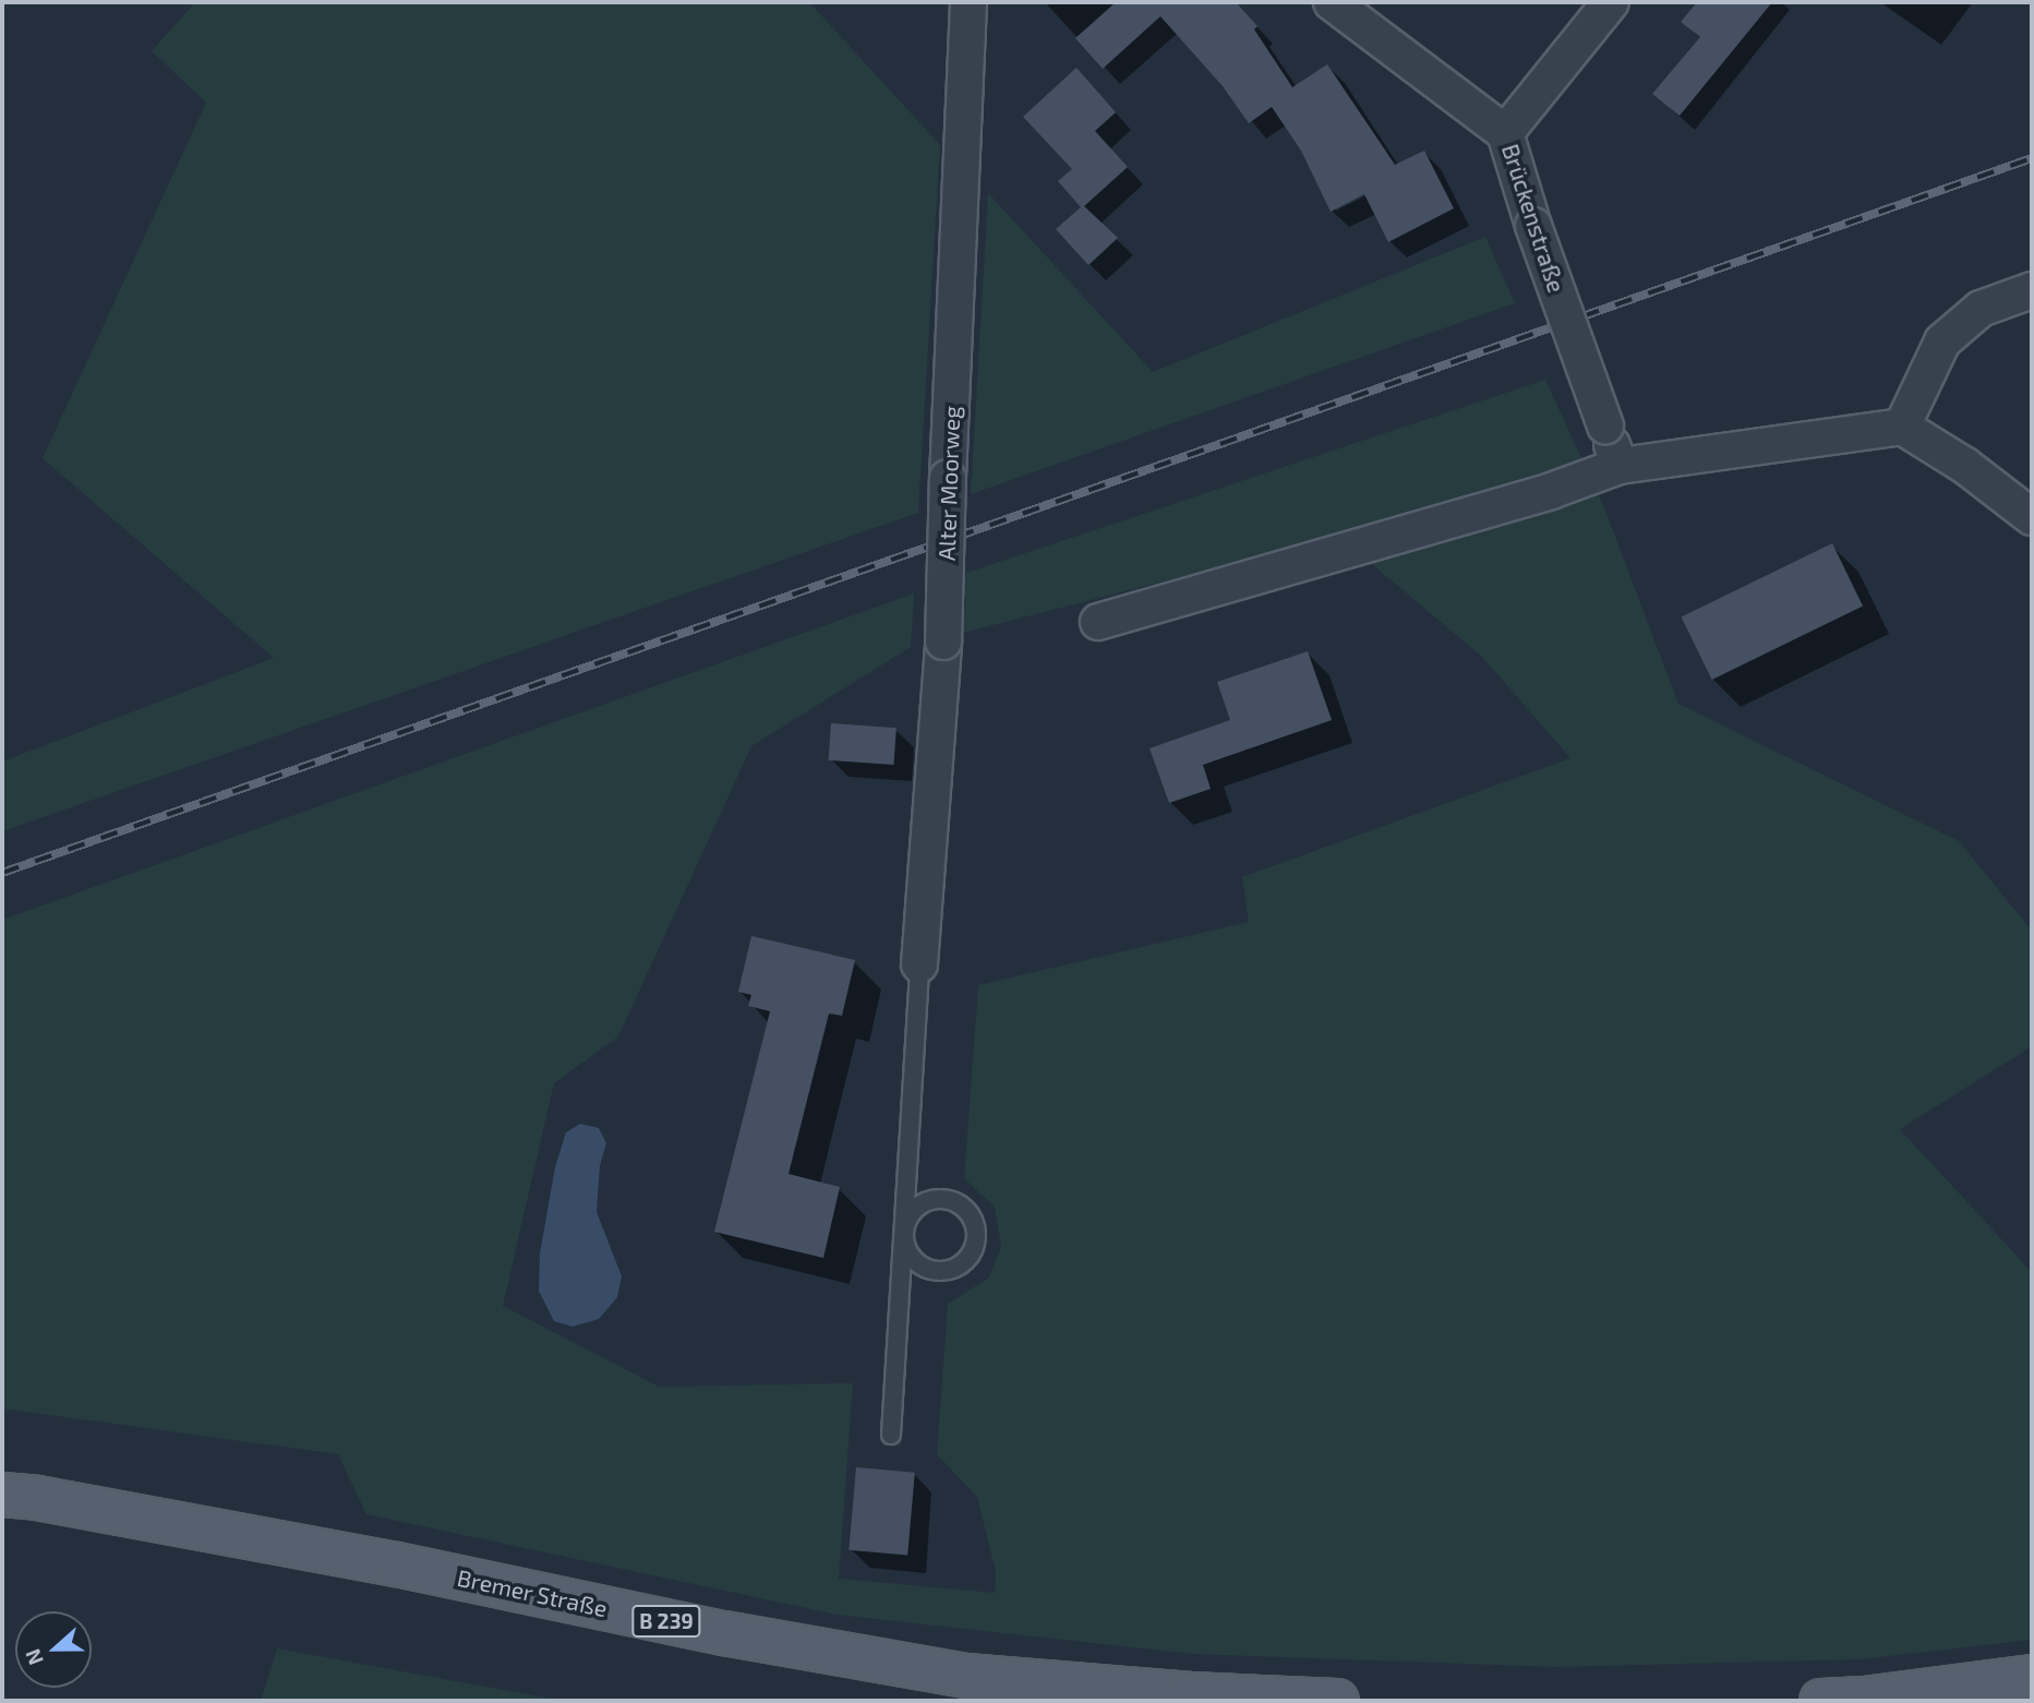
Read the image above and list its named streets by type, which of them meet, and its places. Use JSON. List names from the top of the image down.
{
  "streets": {
    "main road": ["Bremer Straße", "B 239"],
    "street": ["Brückenstraße", "Alter Moorweg"]
  },
  "north": "left"
}
